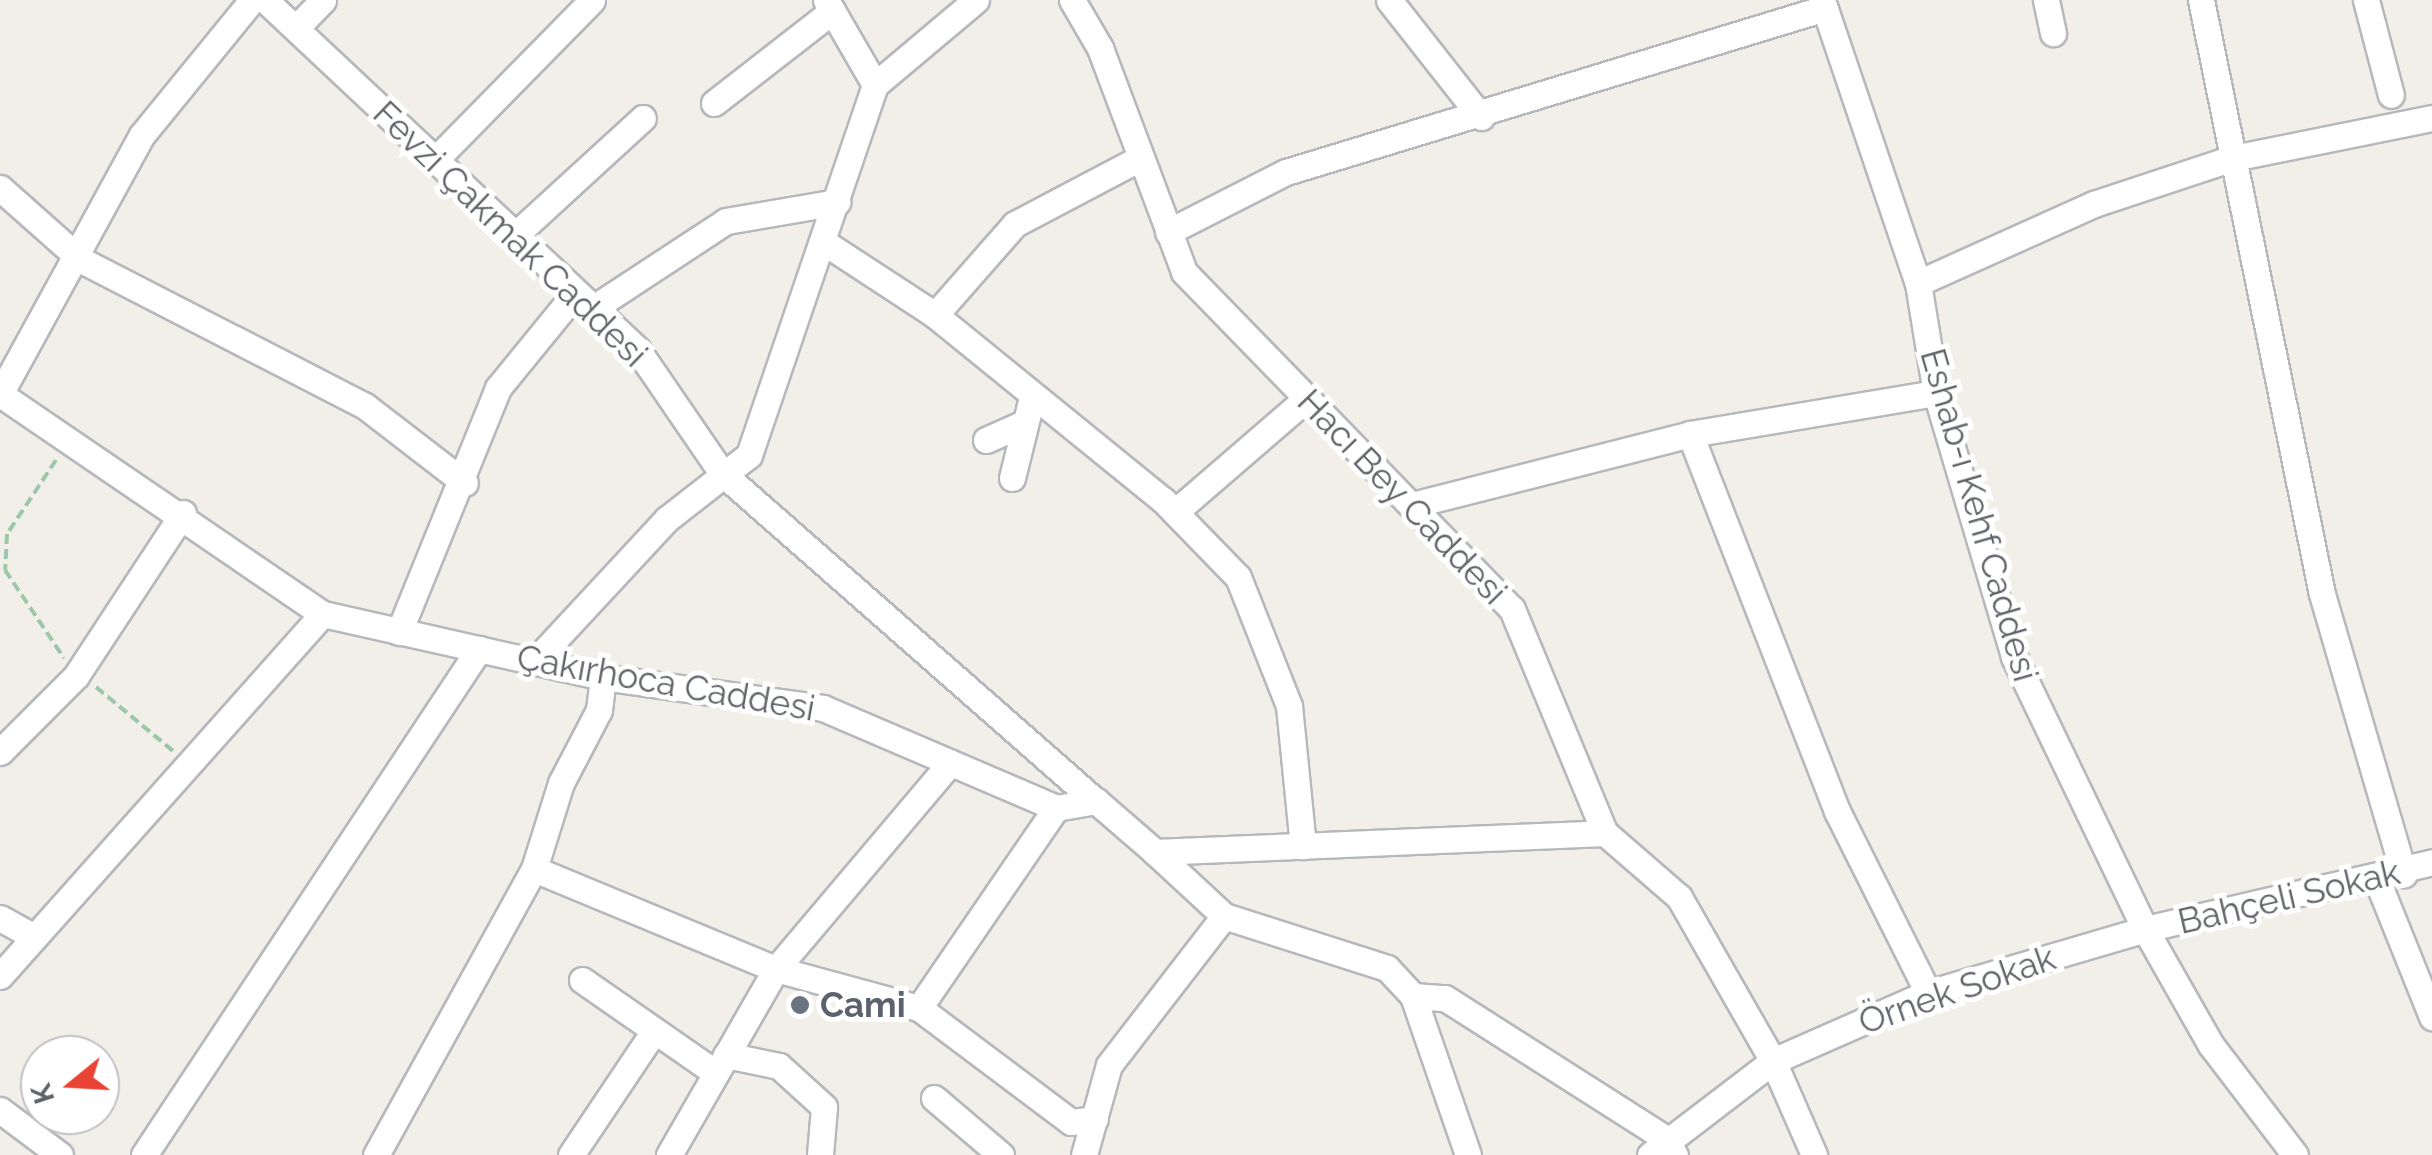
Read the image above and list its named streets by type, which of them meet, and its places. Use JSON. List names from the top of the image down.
{
  "streets": {
    "street": [
      "Fevzi Çakmak Caddesi",
      "Hacı Bey Caddesi",
      "Eshab-ı Kehf Caddesi",
      "Çakırhoca Caddesi",
      "Bahçeli Sokak",
      "Örnek Sokak"
    ]
  },
  "crossings": [
    ["Hacı Bey Caddesi", "Örnek Sokak"],
    ["Eshab-ı Kehf Caddesi", "Bahçeli Sokak"],
    ["Eshab-ı Kehf Caddesi", "Örnek Sokak"],
    ["Bahçeli Sokak", "Örnek Sokak"]
  ],
  "places": ["Cami"],
  "north": "left"
}
